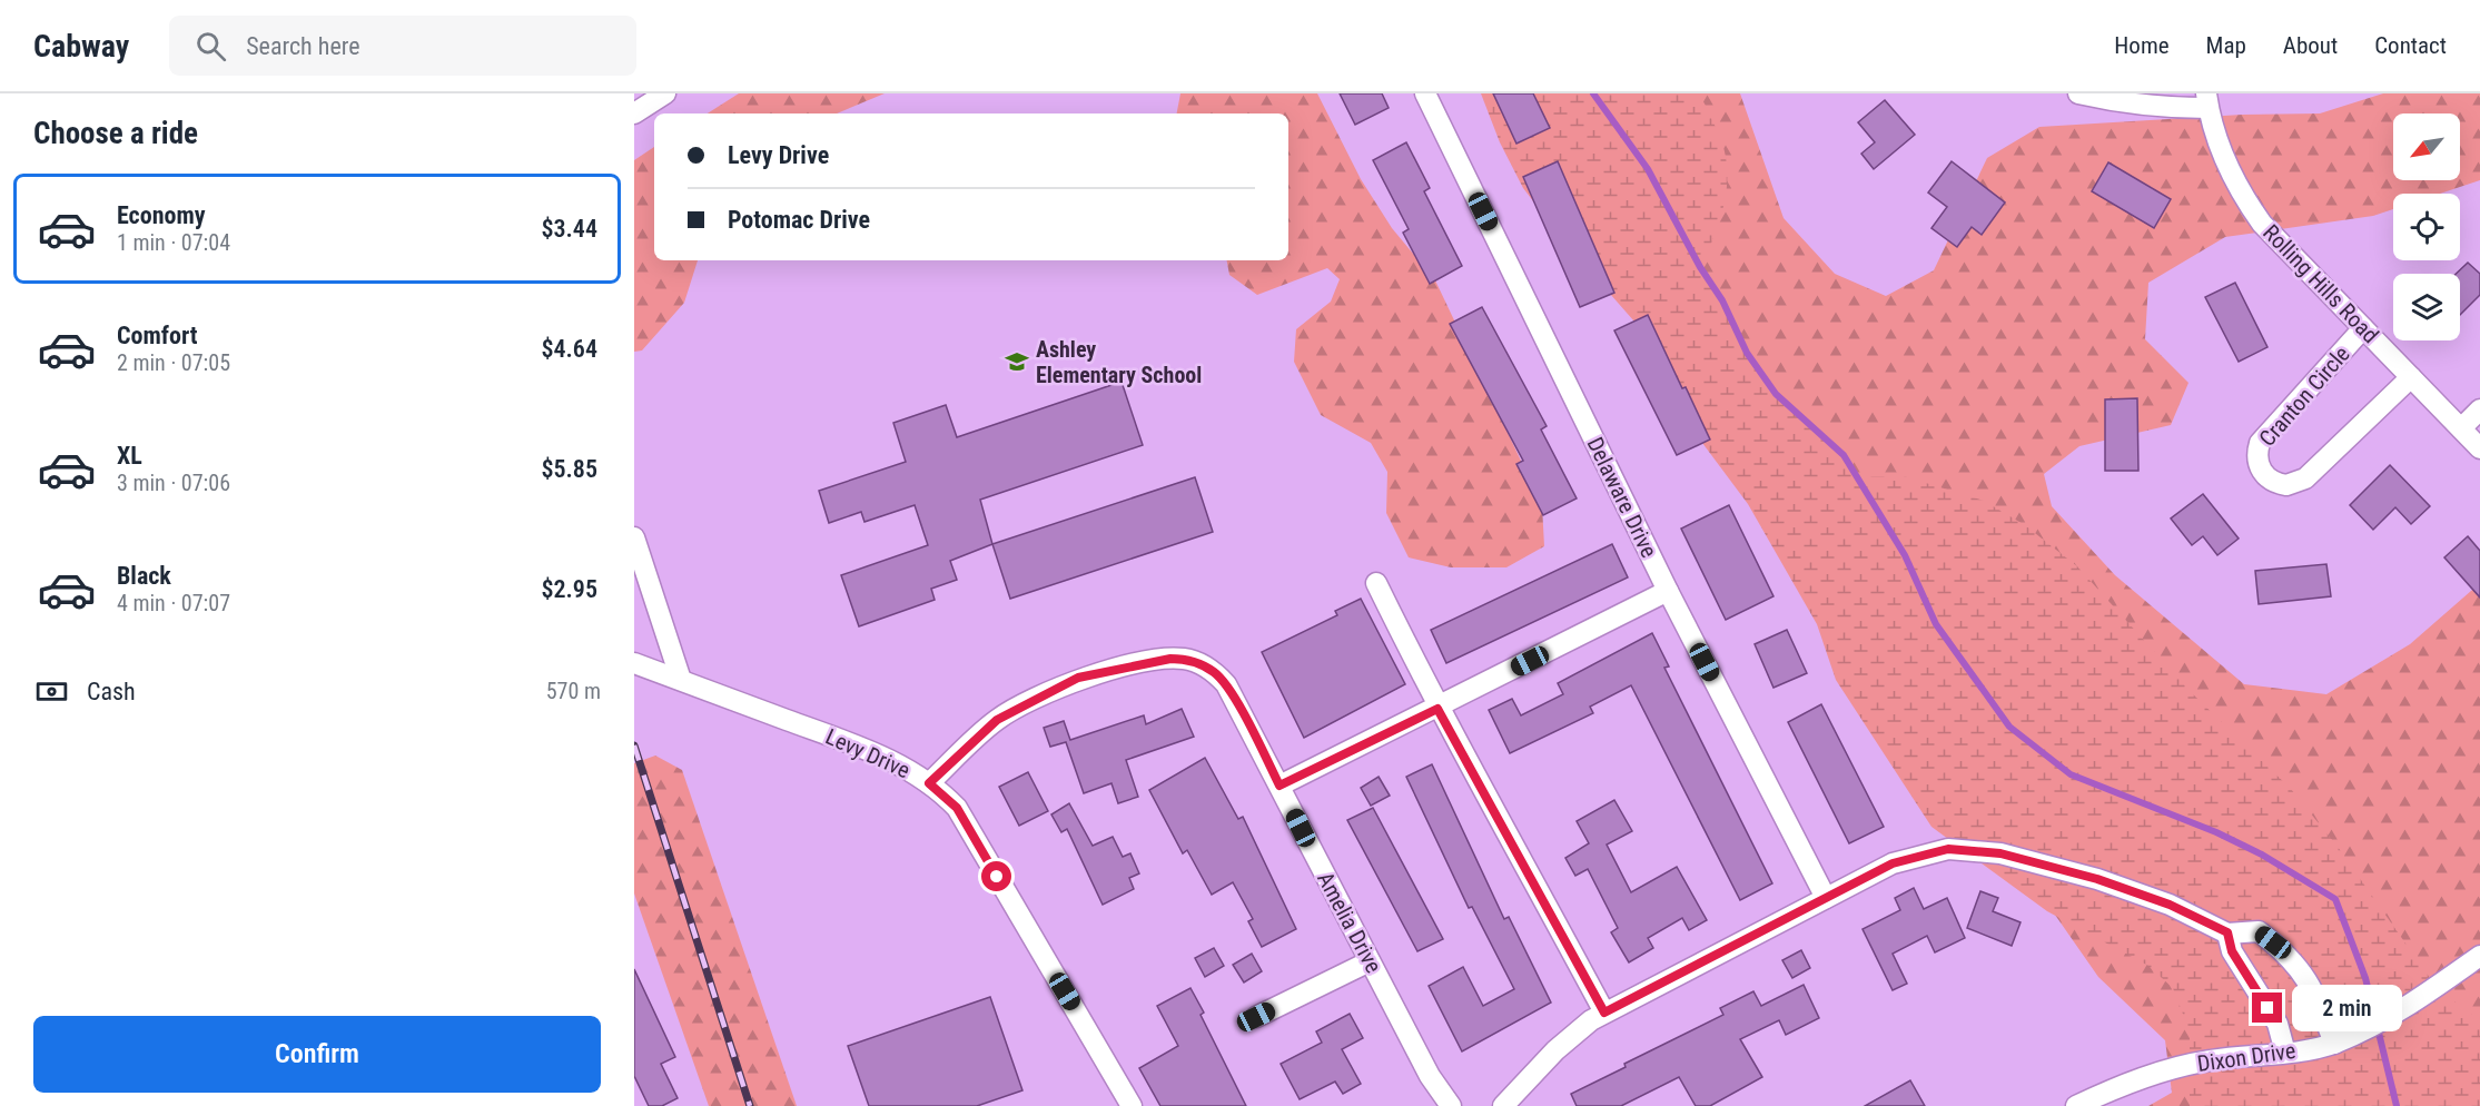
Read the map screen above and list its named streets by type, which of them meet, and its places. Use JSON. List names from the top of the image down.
{
  "streets": {
    "street": [
      "Rolling Hills Road",
      "Cranton Circle",
      "Delaware Drive",
      "Levy Drive",
      "Amelia Drive",
      "Dixon Drive"
    ]
  },
  "crossings": [
    ["Rolling Hills Road", "Cranton Circle"],
    ["Levy Drive", "Amelia Drive"]
  ],
  "places": {
    "school or university": ["Ashley Elementary School"]
  },
  "north": "bottom left",
  "page": {
    "header": "Cabway",
    "search": "Search here",
    "nav": [
      "Home",
      "Map",
      "About",
      "Contact"
    ],
    "heading": "Choose a ride",
    "banner": ["Levy Drive", "Potomac Drive"],
    "list": [
      {
        "name": "Economy",
        "note": "1 min · 07:04",
        "value": "$3.44"
      },
      {
        "name": "Comfort",
        "note": "2 min · 07:05",
        "value": "$4.64"
      },
      {
        "name": "XL",
        "note": "3 min · 07:06",
        "value": "$5.85"
      },
      {
        "name": "Black",
        "note": "4 min · 07:07",
        "value": "$2.95"
      }
    ],
    "pay": ["Cash", "570 m"],
    "bubble": "2 min",
    "buttons": "Confirm"
  }
}
